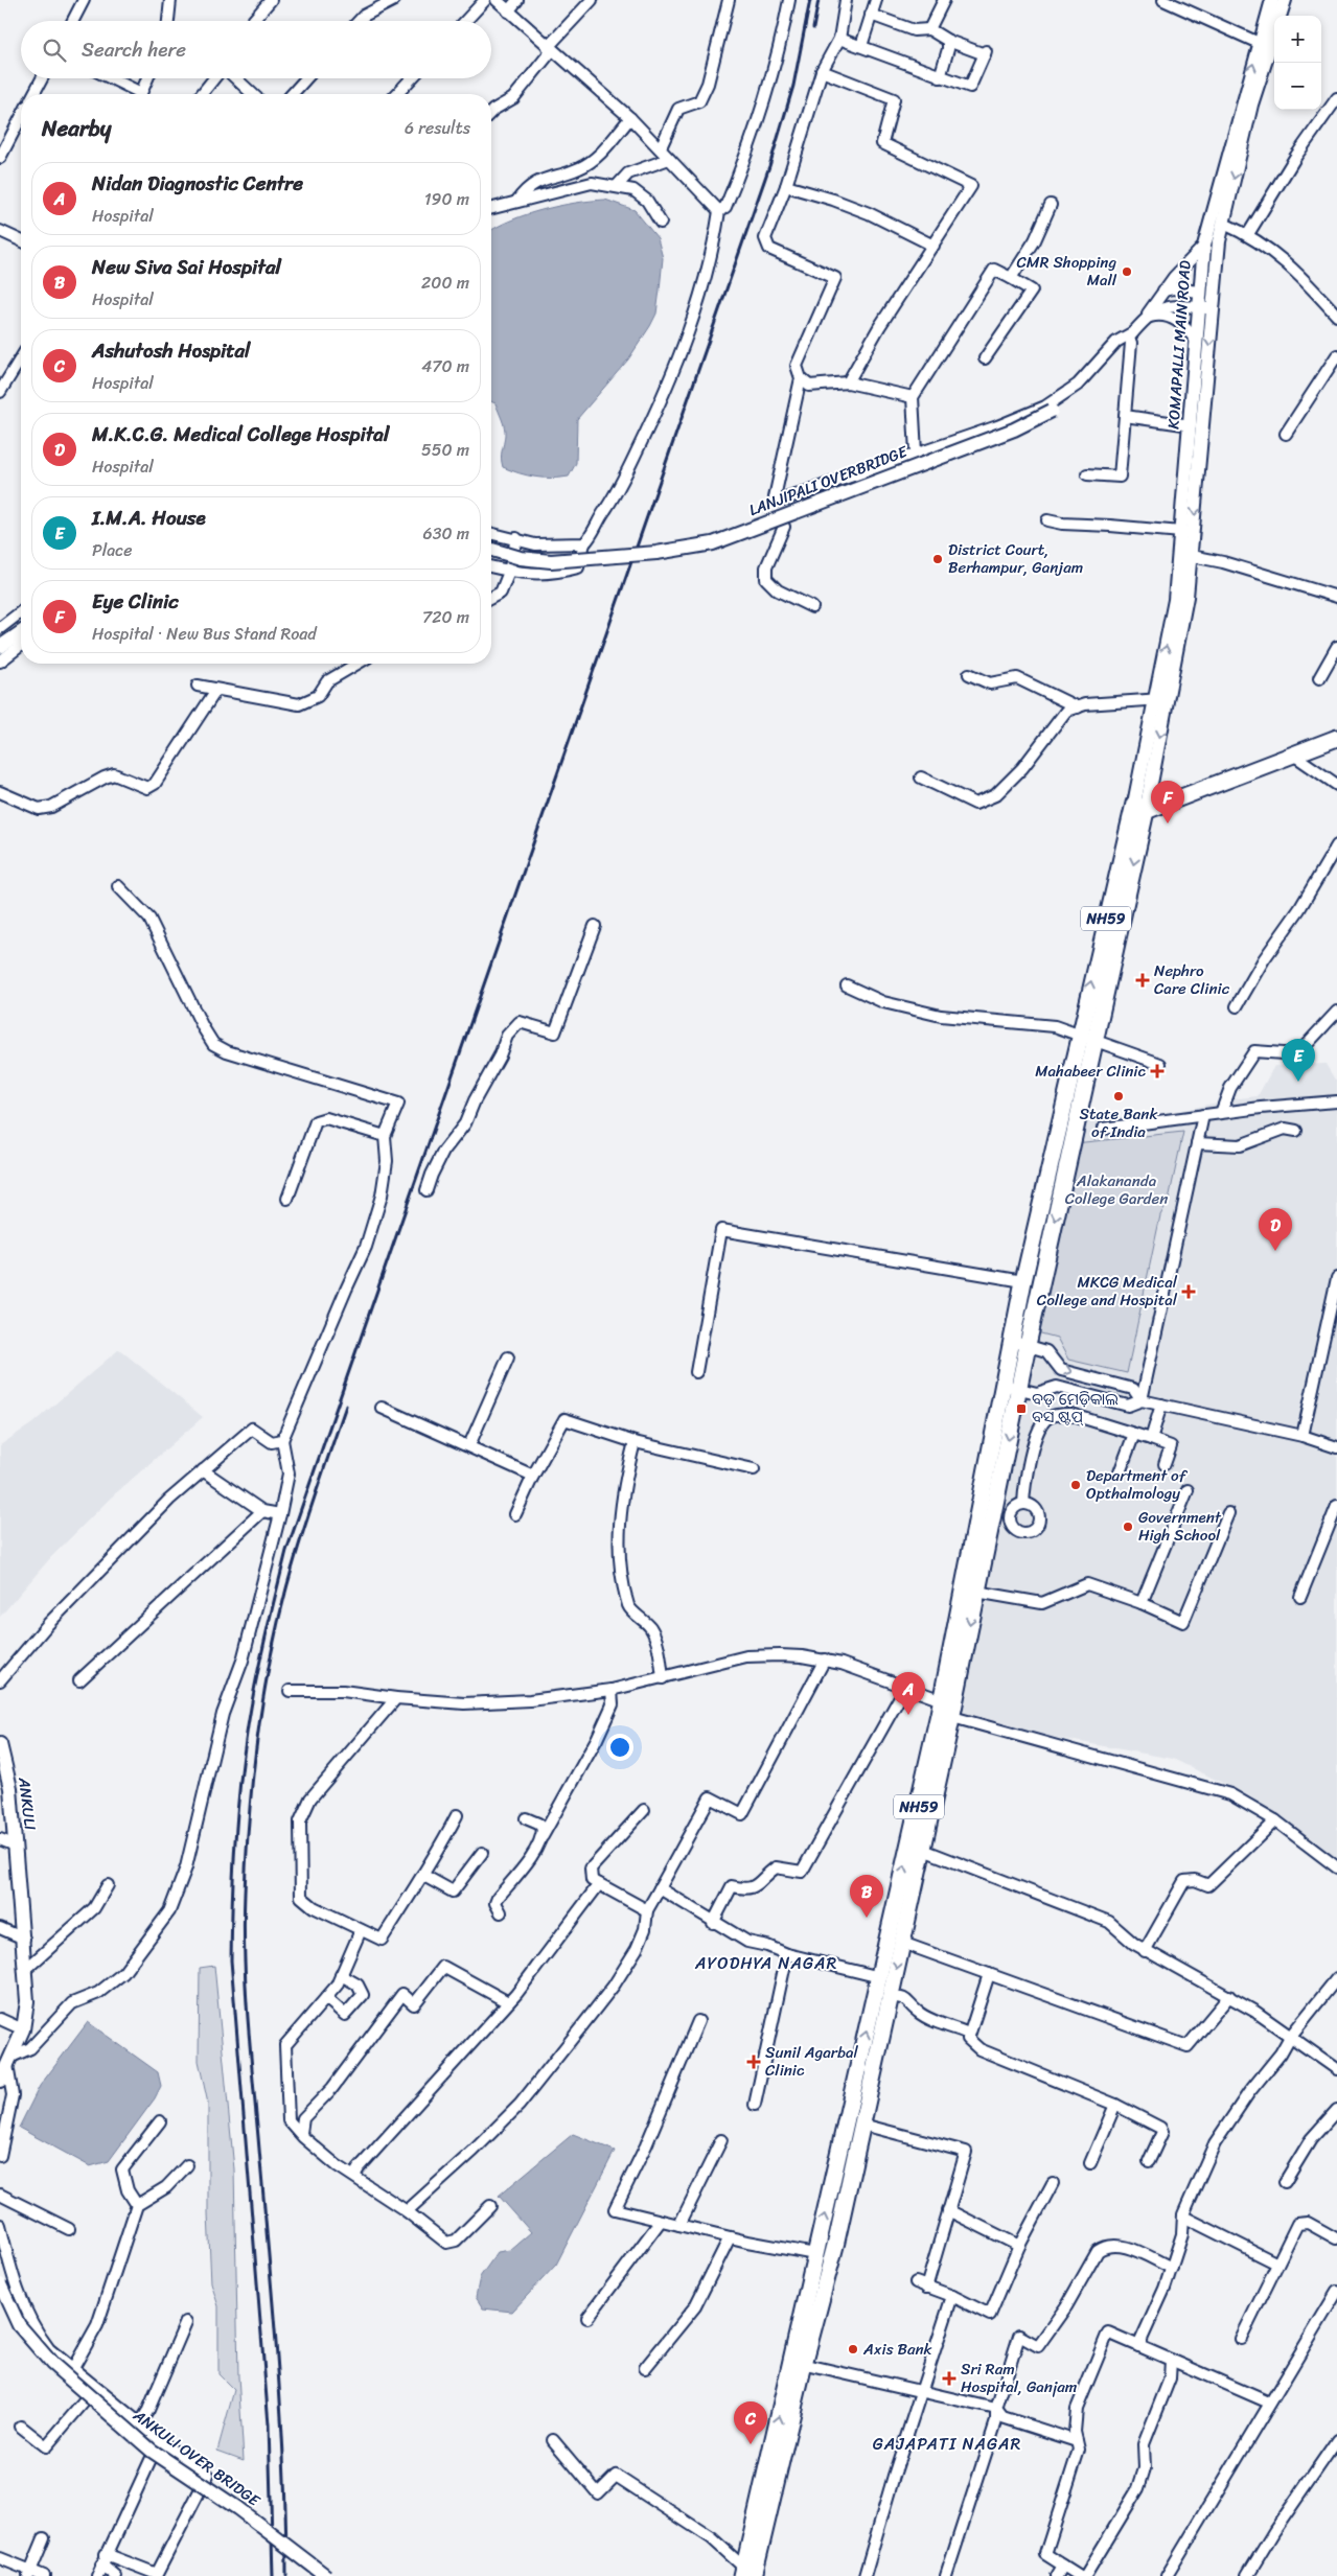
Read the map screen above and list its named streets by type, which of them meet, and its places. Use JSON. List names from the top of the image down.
{
  "streets": {
    "highway": ["NH59"],
    "main road": [
      "KOMAPALLI MAIN ROAD",
      "LANJIPALI OVERBRIDGE",
      "ANKULI",
      "ANKULI OVER BRIDGE"
    ]
  },
  "districts": ["AYODHYA NAGAR", "GAJAPATI NAGAR"],
  "parks": ["Alakananda College Garden"],
  "places": {
    "other": [
      "CMR Shopping Mall",
      "District Court, Berhampur, Ganjam",
      "State Bank of India",
      "Department of Opthalmology",
      "Government High School",
      "Axis Bank"
    ],
    "health": [
      "Nephro Care Clinic",
      "Mahabeer Clinic",
      "MKCG Medical College and Hospital",
      "Sunil Agarbal Clinic",
      "Sri Ram Hospital, Ganjam"
    ],
    "transit": ["ବଡ଼ ମେଡ଼ିକାଲ ବସ ଷ୍ଟପ୍"]
  },
  "page": {
    "map_buttons": ["+", "−"],
    "search": "Search here",
    "heading": ["Nearby", "6 results"],
    "list": [
      {
        "mark": "A",
        "name": "Nidan Diagnostic Centre",
        "note": "Hospital",
        "value": "190 m"
      },
      {
        "mark": "B",
        "name": "New Siva Sai Hospital",
        "note": "Hospital",
        "value": "200 m"
      },
      {
        "mark": "C",
        "name": "Ashutosh Hospital",
        "note": "Hospital",
        "value": "470 m"
      },
      {
        "mark": "D",
        "name": "M.K.C.G. Medical College Hospital",
        "note": "Hospital",
        "value": "550 m"
      },
      {
        "mark": "E",
        "name": "I.M.A. House",
        "note": "Place",
        "value": "630 m"
      },
      {
        "mark": "F",
        "name": "Eye Clinic",
        "note": "Hospital · New Bus Stand Road",
        "value": "720 m"
      }
    ],
    "pins": [
      "F",
      "E",
      "D",
      "A",
      "B",
      "C"
    ]
  }
}
